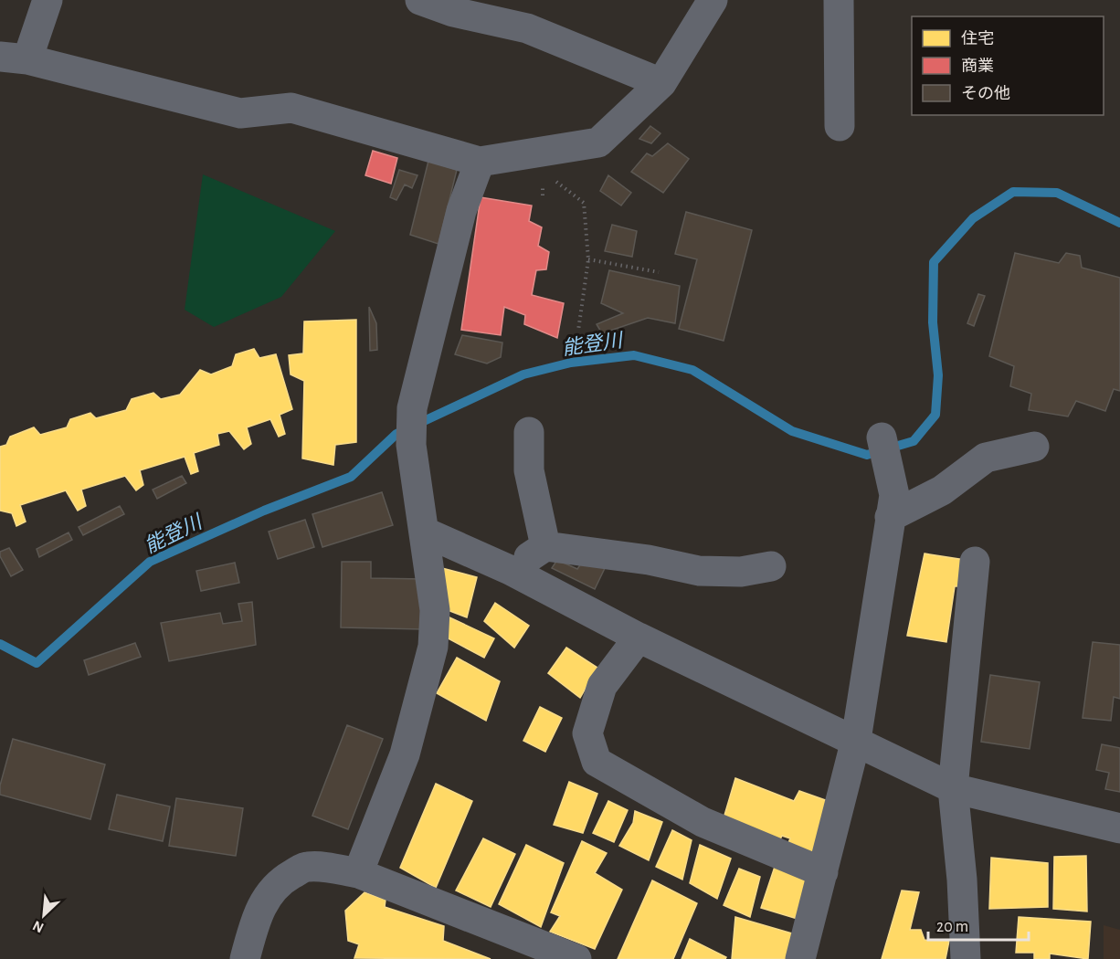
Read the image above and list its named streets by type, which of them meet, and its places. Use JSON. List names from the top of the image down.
{
  "water": ["能登川"],
  "legend": ["住宅", "商業", "その他"],
  "scale_bar": "20 m",
  "north": "bottom left"
}
